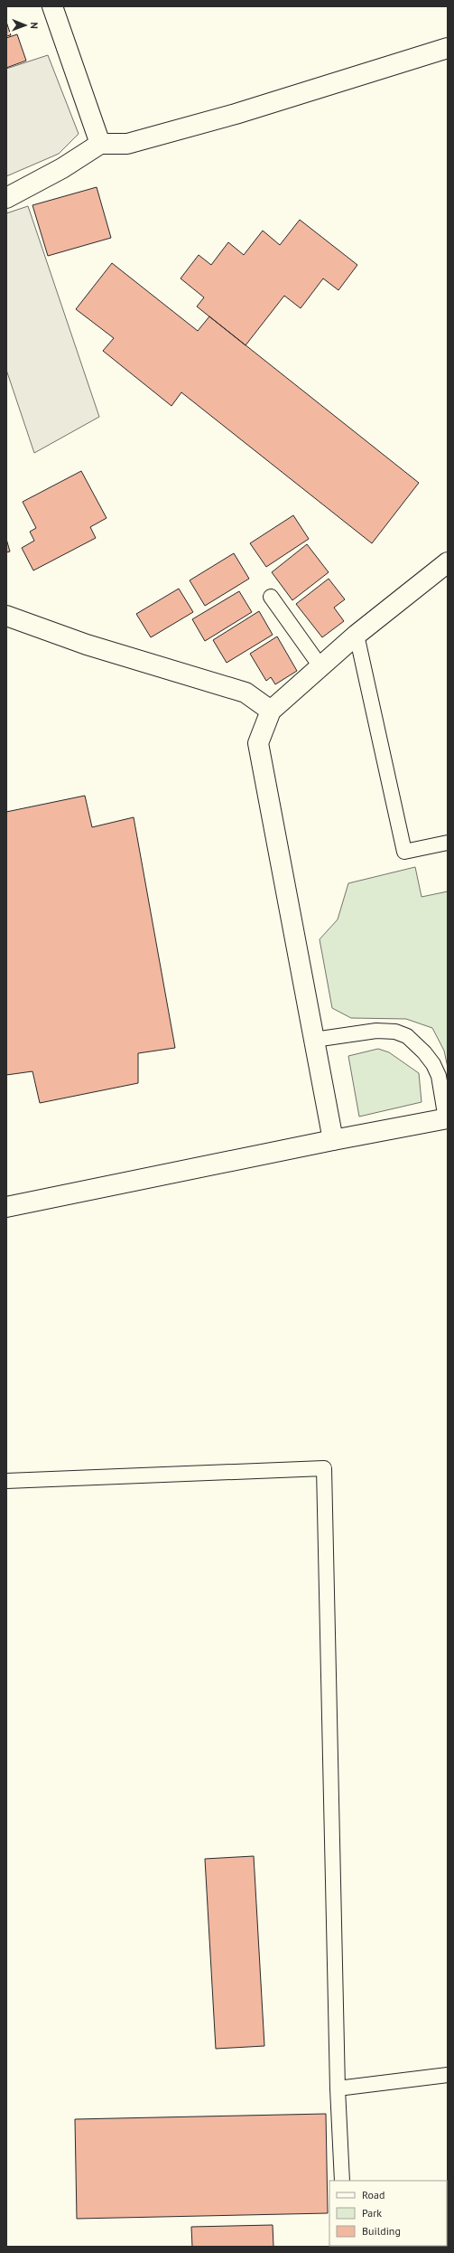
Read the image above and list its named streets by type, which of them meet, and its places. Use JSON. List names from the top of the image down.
{
  "legend": ["Road", "Park", "Building"],
  "north": "right"
}
